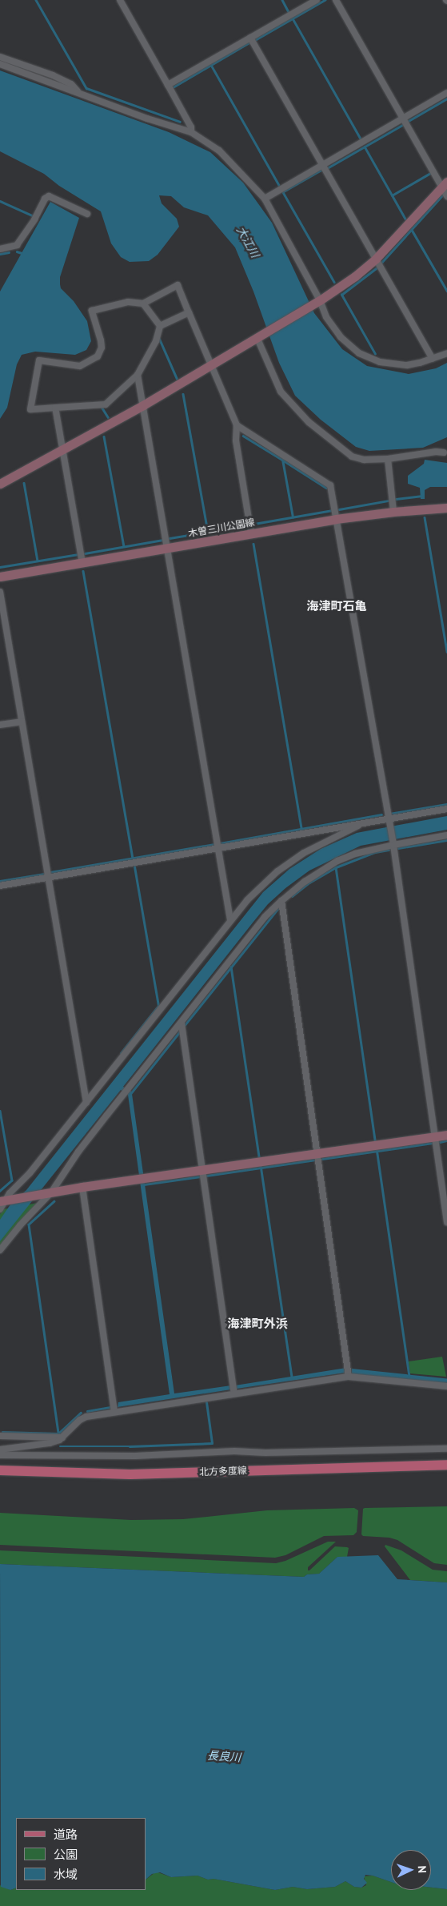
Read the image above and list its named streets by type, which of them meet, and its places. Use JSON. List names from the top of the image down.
{
  "streets": {
    "main road": ["北方多度線"],
    "street": ["木曽三川公園線"]
  },
  "districts": ["海津町石亀", "海津町外浜"],
  "water": ["大江川", "長良川"],
  "legend": ["道路", "公園", "水域"],
  "north": "right"
}
